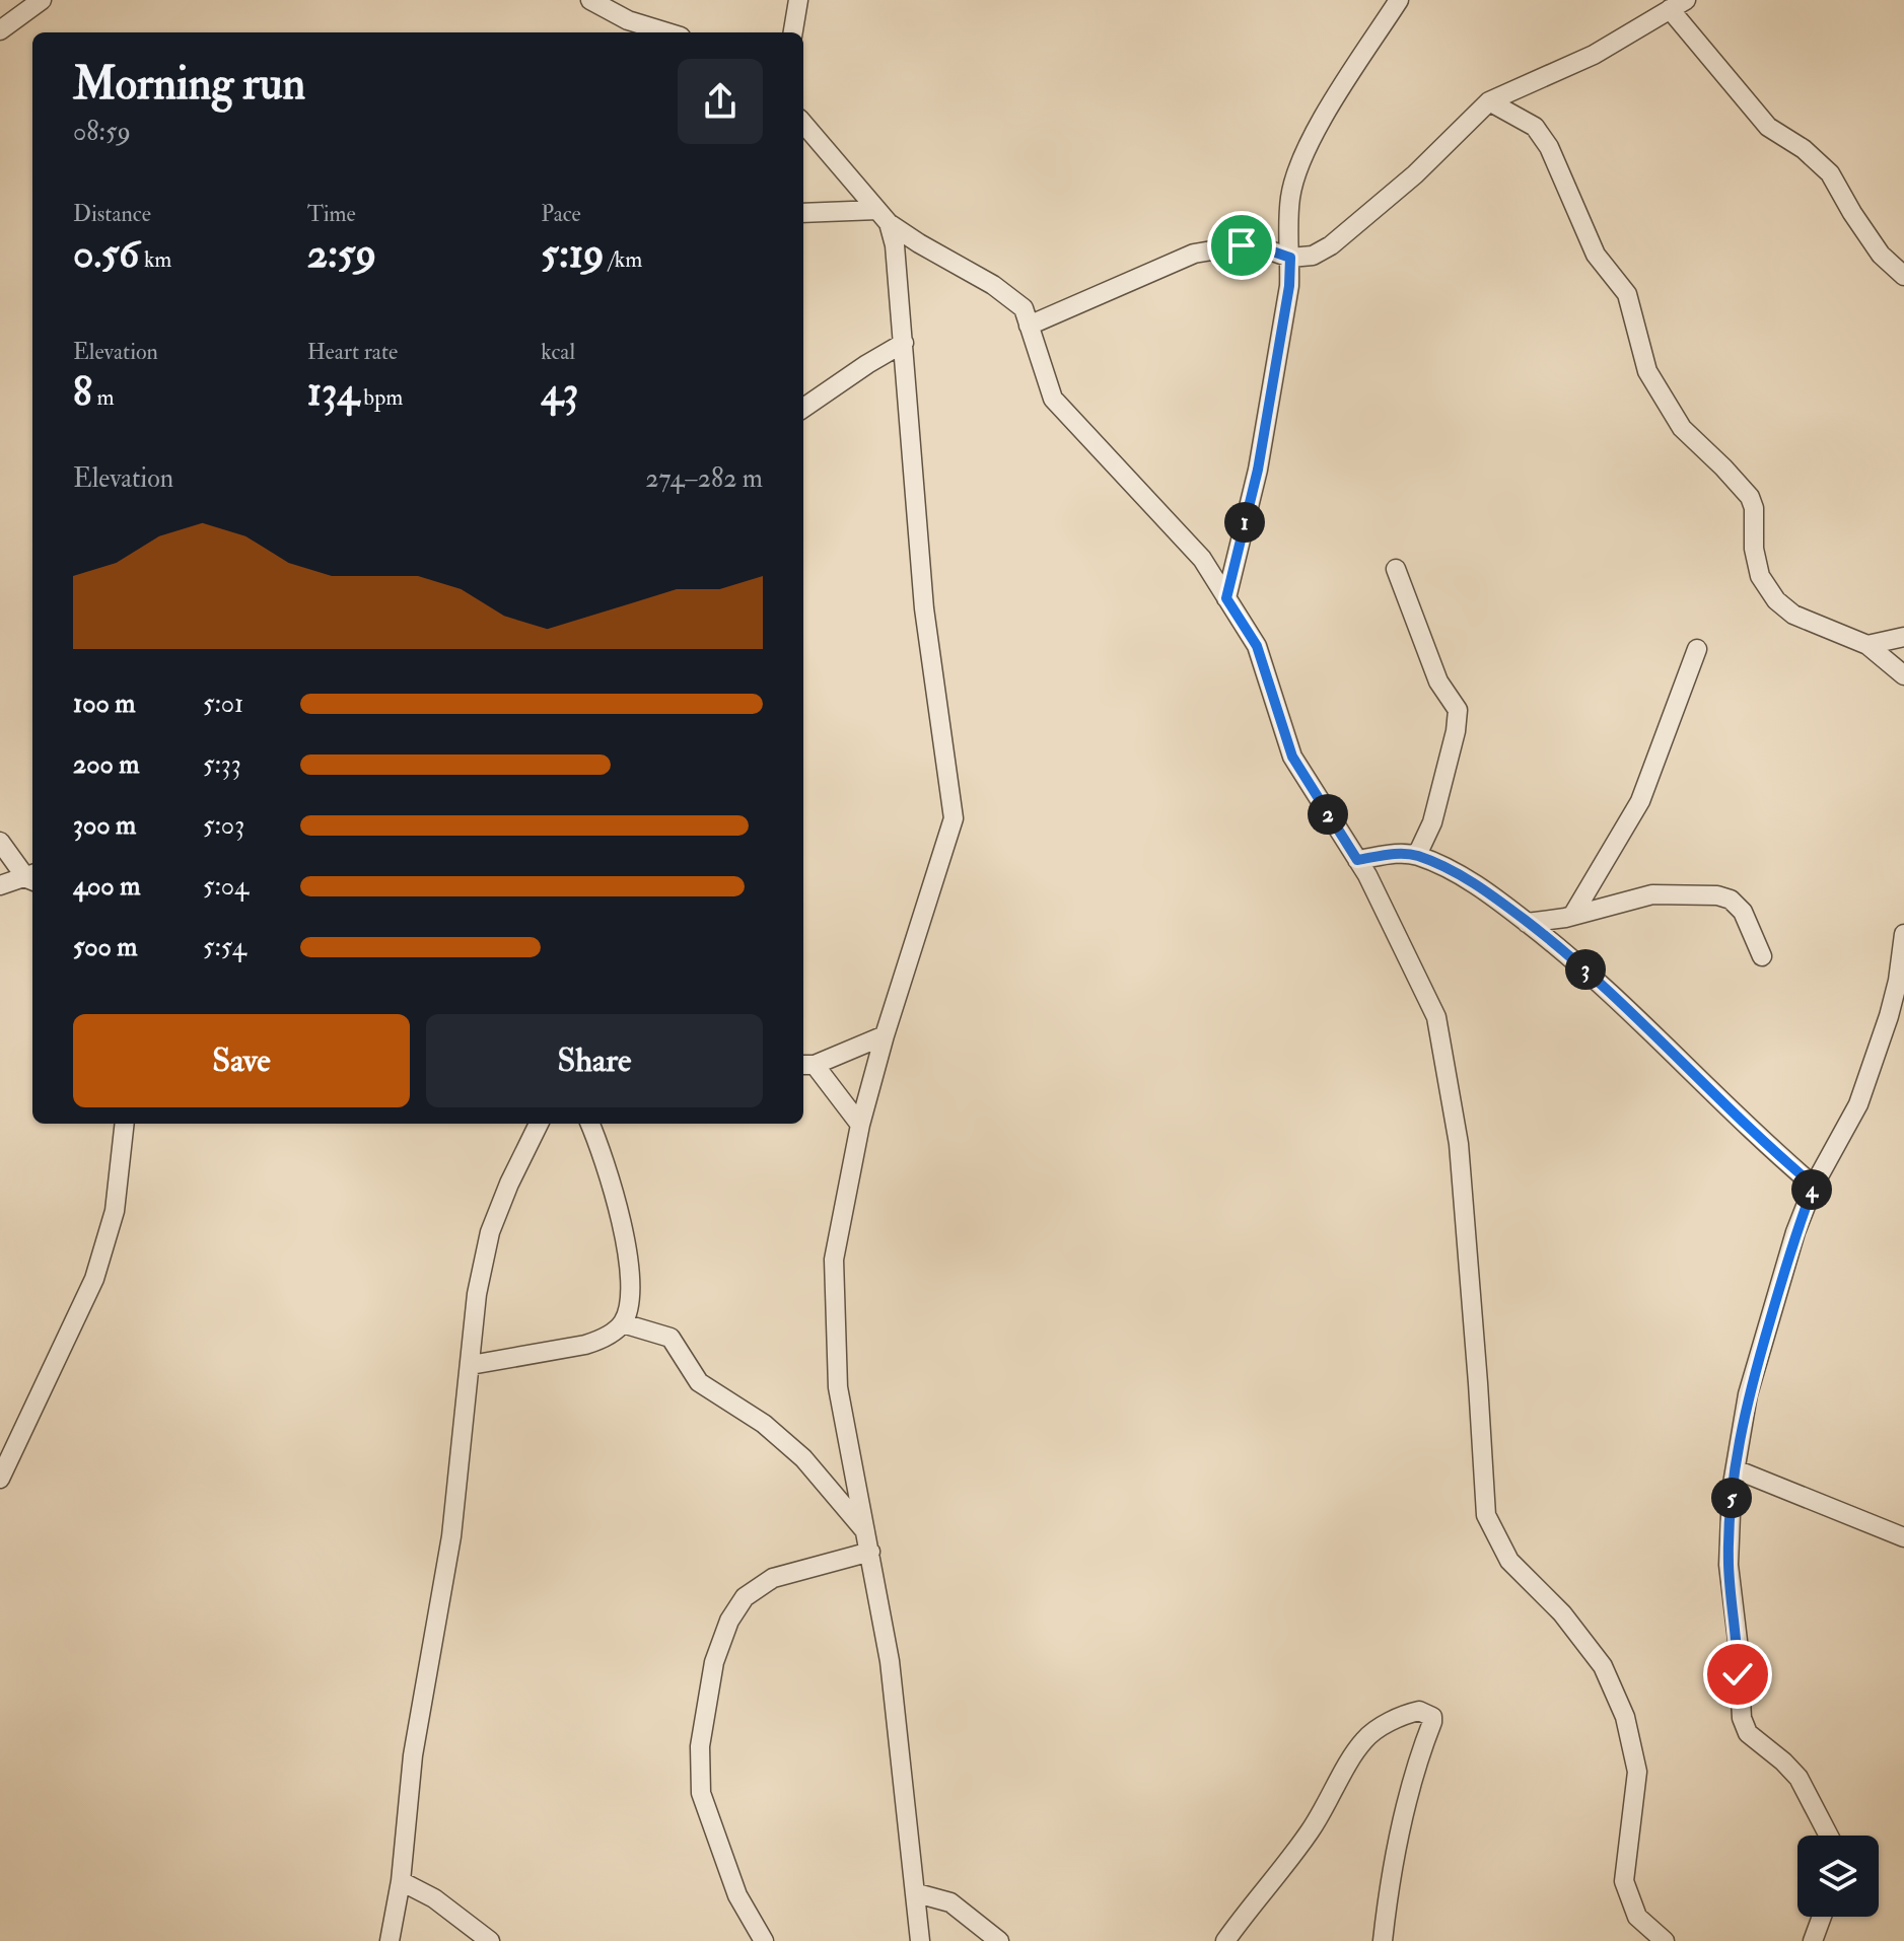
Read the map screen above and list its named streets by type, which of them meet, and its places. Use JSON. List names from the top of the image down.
{
  "page": {
    "heading": ["Morning run", "08:59"],
    "stats": [
      ["Distance", "0.56 km"],
      ["Time", "2:59"],
      ["Pace", "5:19 /km"],
      ["Elevation", "8 m"],
      ["Heart rate", "134 bpm"],
      ["kcal", "43"]
    ],
    "chart": ["Elevation", "274–282 m"],
    "pins": [
      "1",
      "2",
      "3",
      "4",
      "5"
    ],
    "list": [
      {
        "name": "100 m",
        "note": "5:01"
      },
      {
        "name": "200 m",
        "note": "5:33"
      },
      {
        "name": "300 m",
        "note": "5:03"
      },
      {
        "name": "400 m",
        "note": "5:04"
      },
      {
        "name": "500 m",
        "note": "5:54"
      }
    ],
    "buttons": ["Save", "Share"]
  }
}
